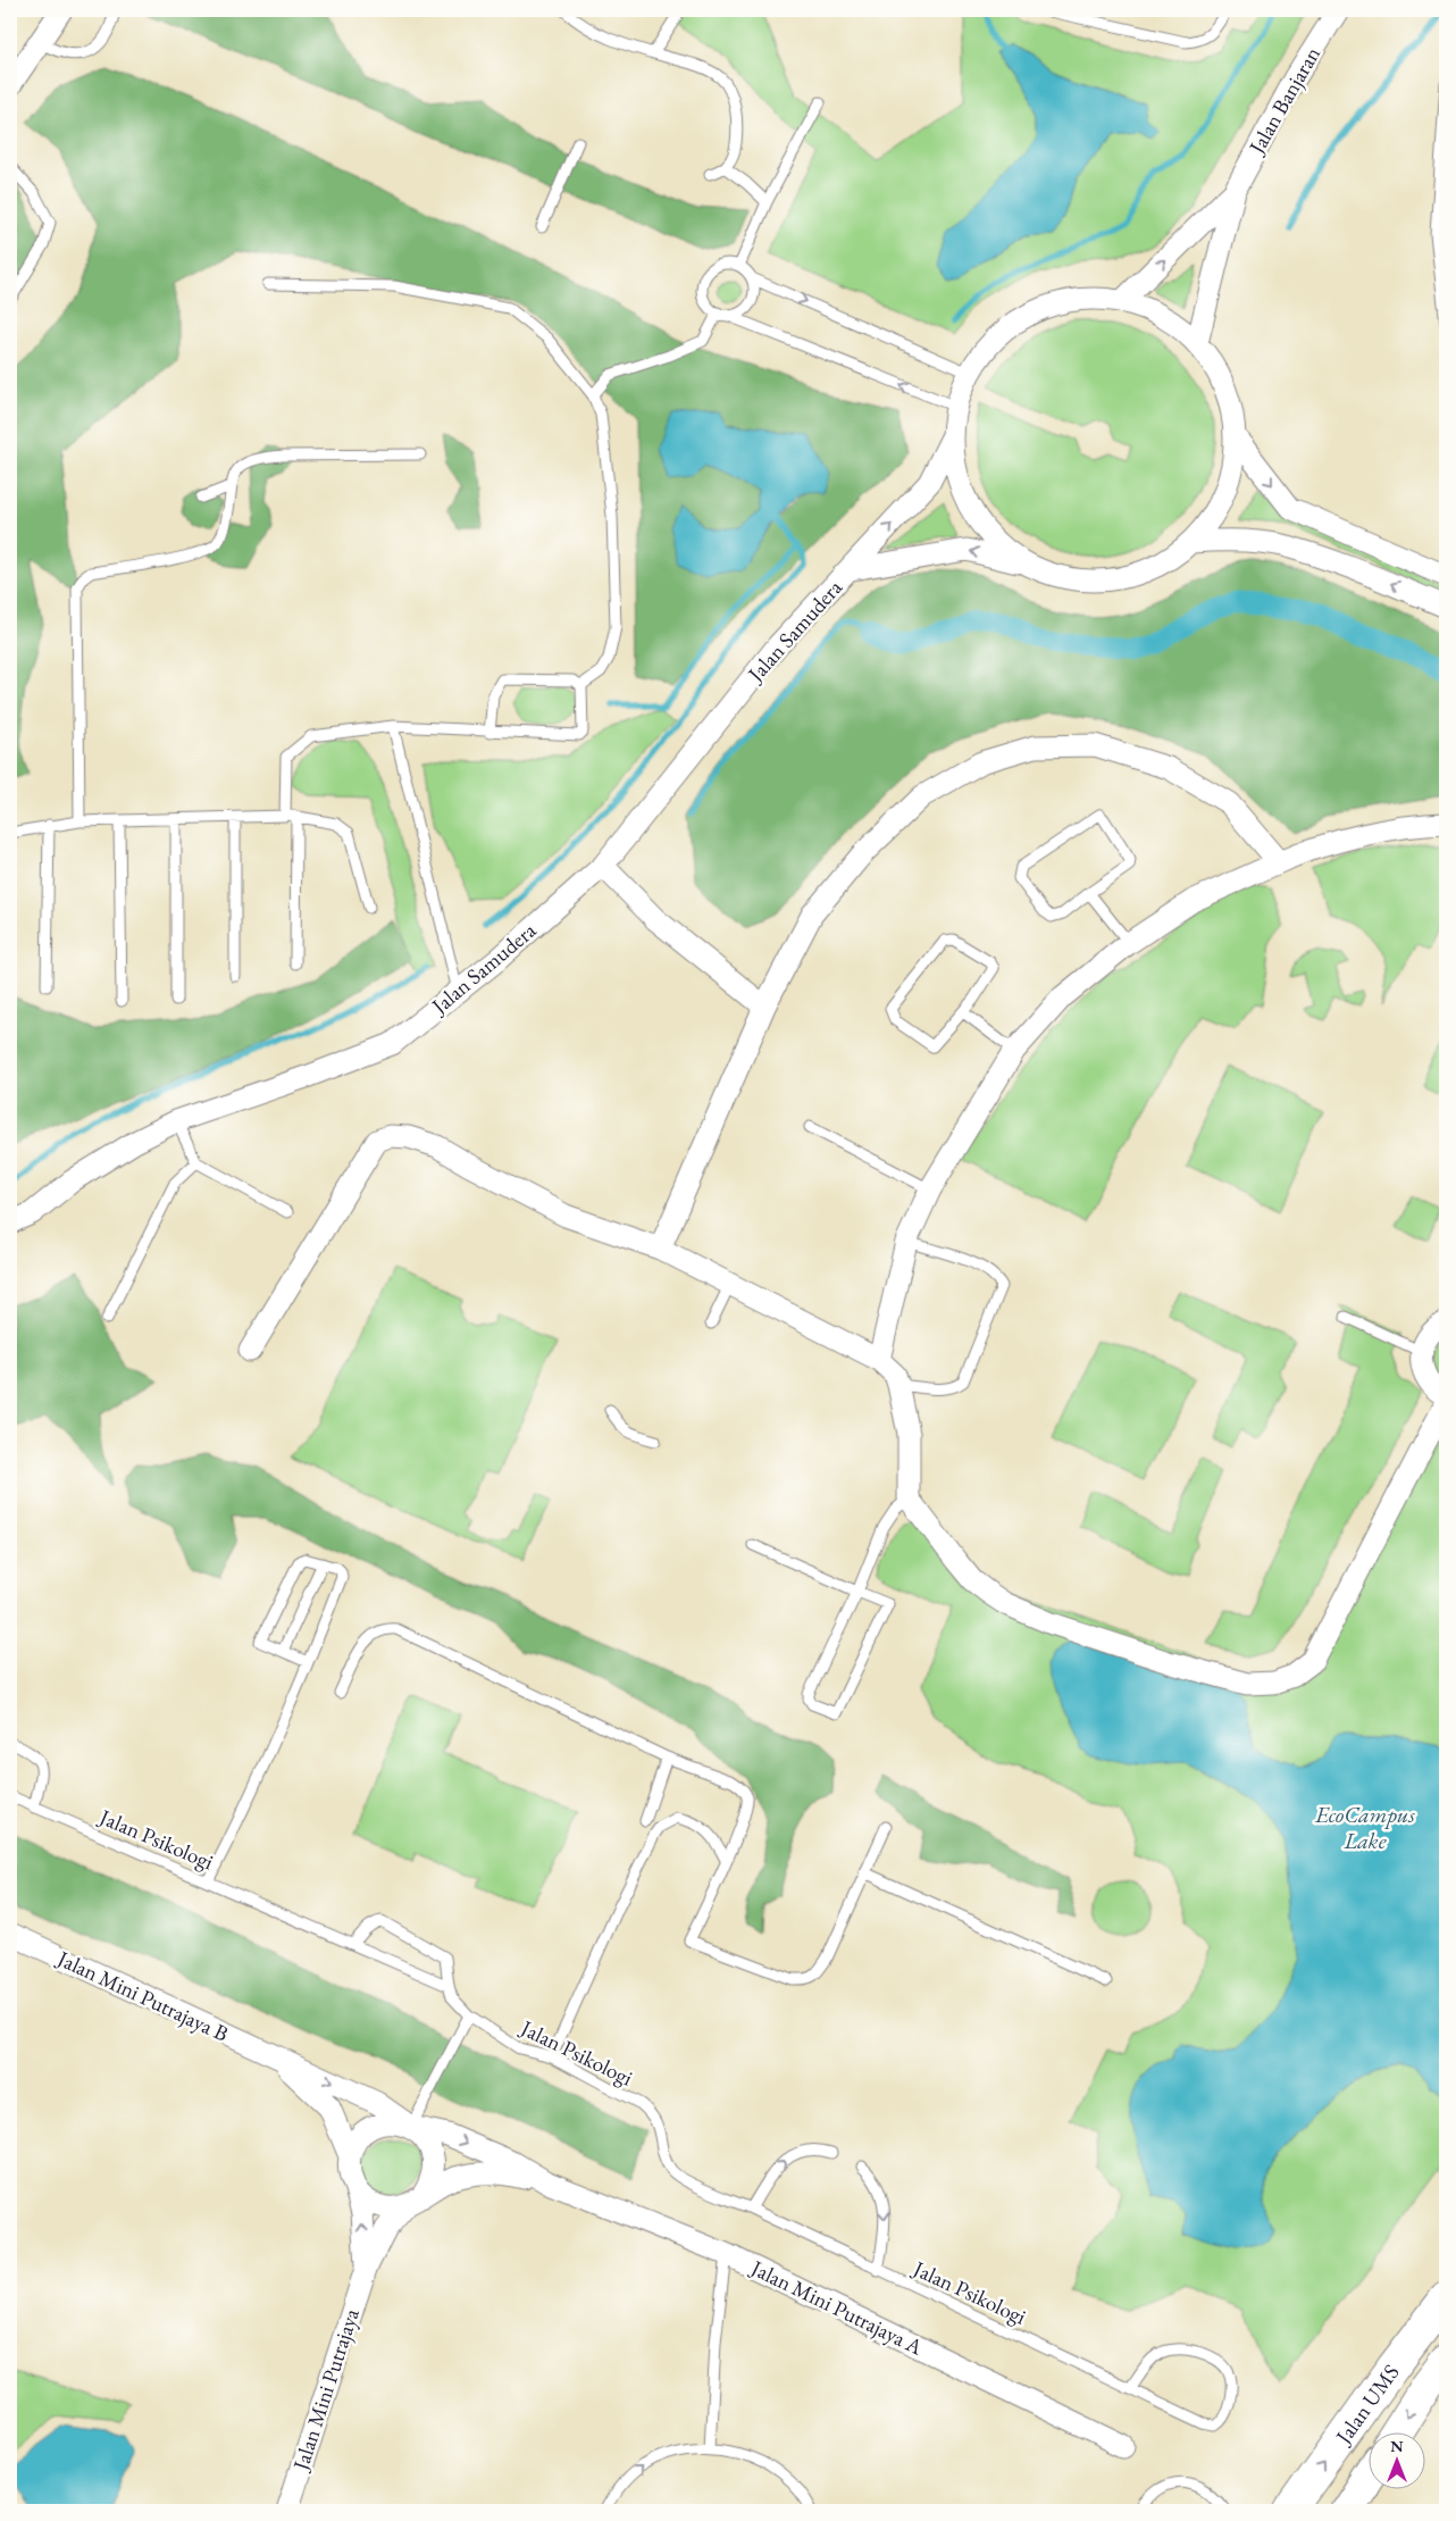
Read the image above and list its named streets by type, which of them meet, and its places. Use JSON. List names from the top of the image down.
{
  "streets": {
    "highway": ["Jalan UMS"],
    "street": [
      "Jalan Banjaran",
      "Jalan Samudera",
      "Jalan Mini Putrajaya B",
      "Jalan Mini Putrajaya A",
      "Jalan Mini Putrajaya"
    ],
    "lane": ["Jalan Psikologi"]
  },
  "water": ["EcoCampus Lake"],
  "north": "top"
}
